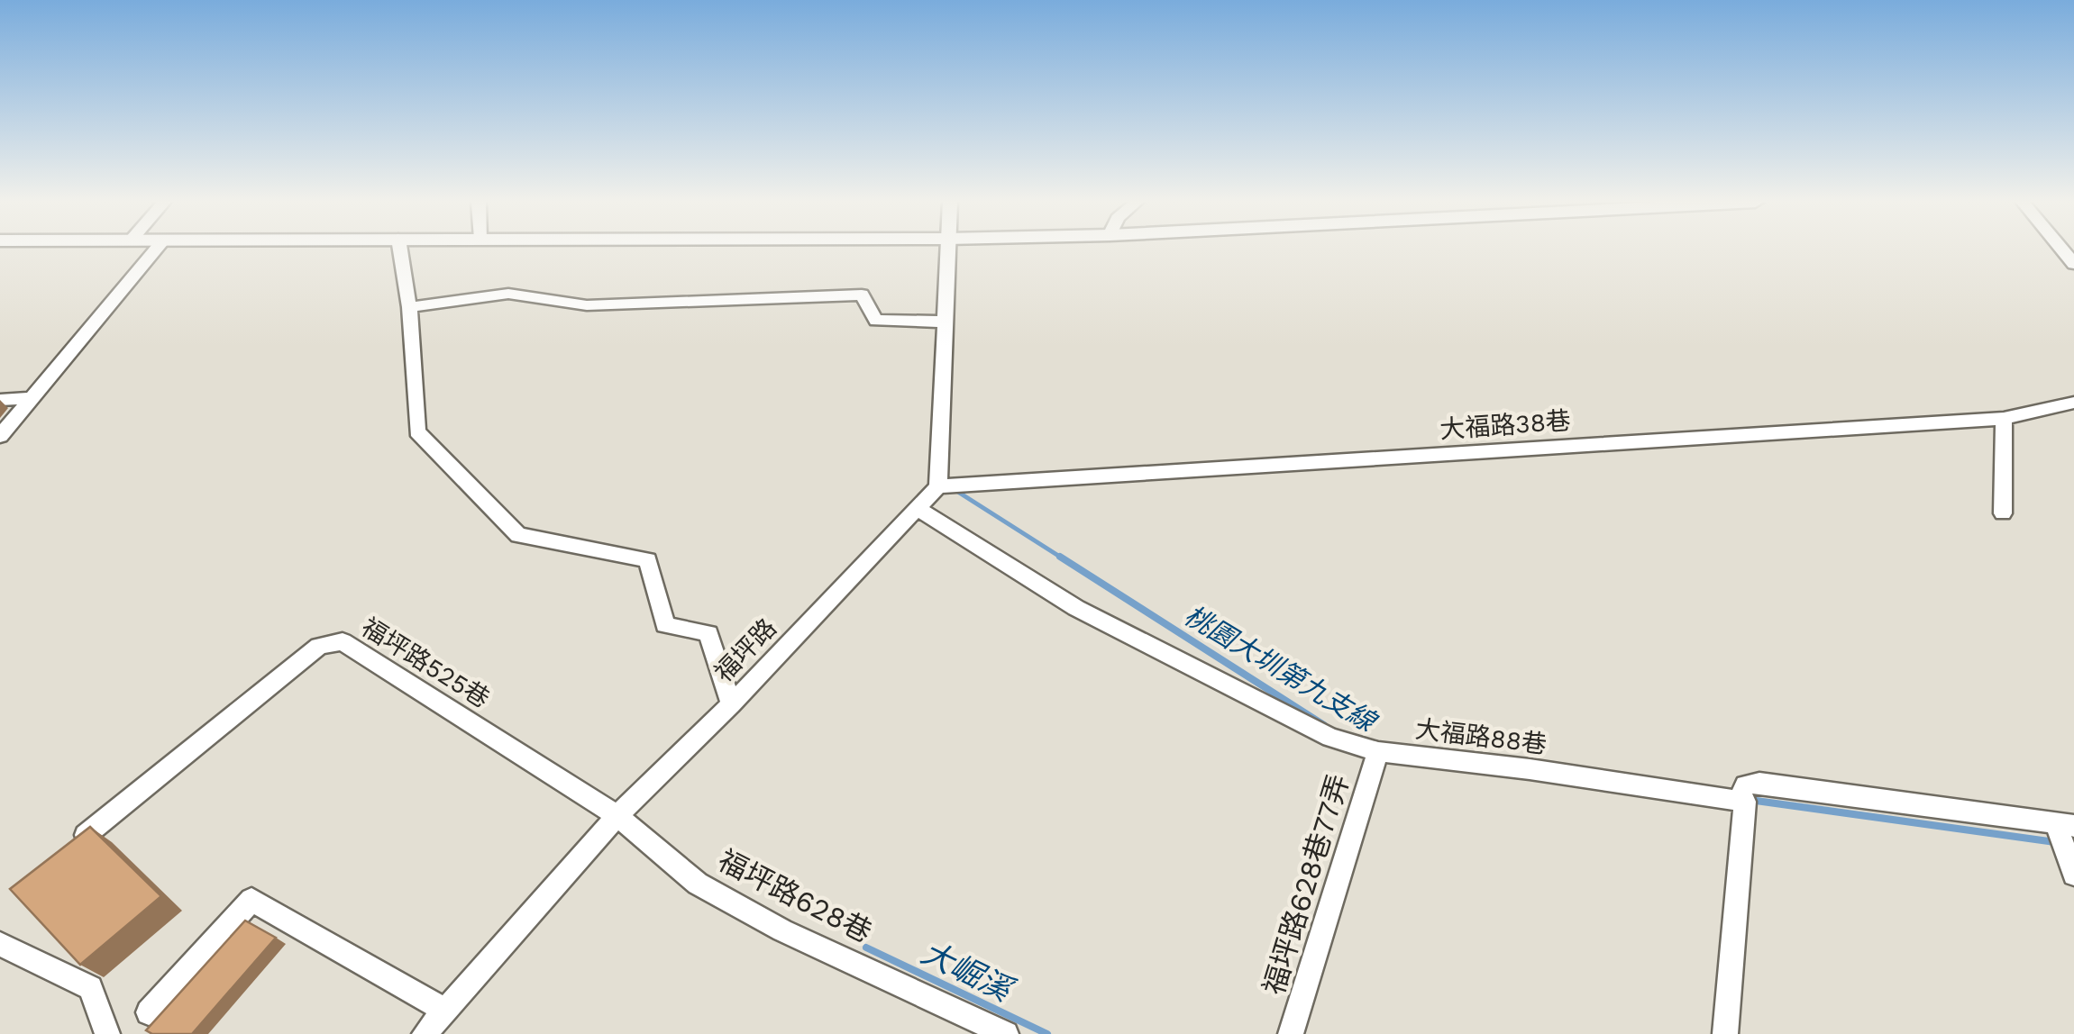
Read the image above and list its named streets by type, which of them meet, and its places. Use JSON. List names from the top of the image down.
{
  "streets": {
    "street": [
      "大福路38巷",
      "福坪路",
      "福坪路525巷",
      "大福路88巷",
      "福坪路628巷77弄",
      "福坪路628巷"
    ]
  },
  "crossings": [
    ["大福路38巷", "福坪路"],
    ["福坪路", "福坪路525巷"],
    ["福坪路", "大福路88巷"],
    ["福坪路", "福坪路628巷"],
    ["福坪路525巷", "福坪路628巷"],
    ["大福路88巷", "福坪路628巷77弄"]
  ],
  "water": ["桃園大圳第九支線", "大崛溪"]
}
